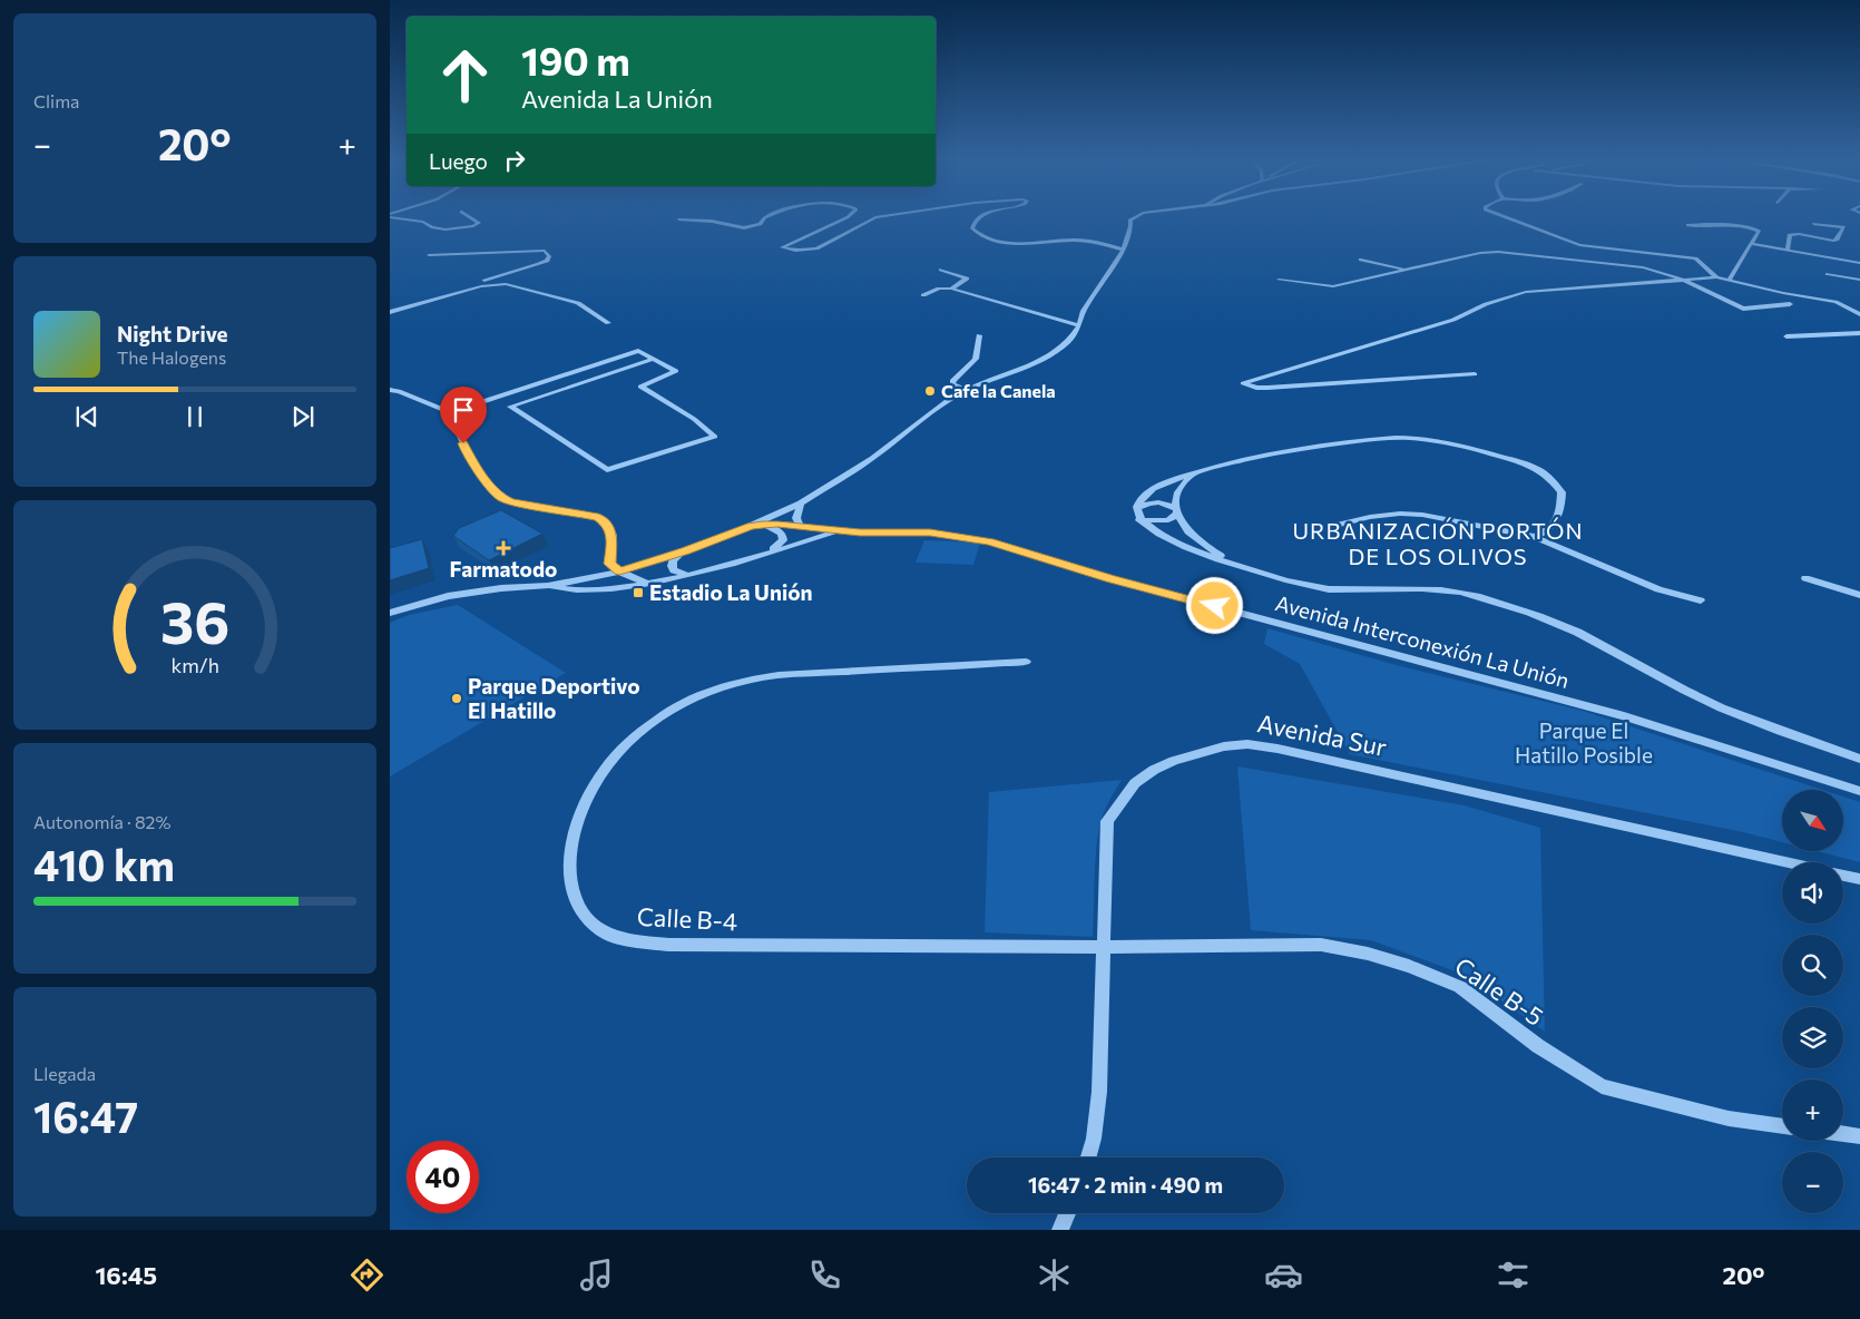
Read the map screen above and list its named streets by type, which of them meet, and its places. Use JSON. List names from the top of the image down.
{
  "streets": {
    "street": [
      "Avenida Interconexión La Unión",
      "Avenida Sur",
      "Calle B-4",
      "Calle B-5"
    ]
  },
  "crossings": [
    ["Avenida Sur", "Calle B-4"],
    ["Avenida Sur", "Calle B-5"],
    ["Calle B-4", "Calle B-5"]
  ],
  "districts": ["URBANIZACIÓN PORTÓN DE LOS OLIVOS"],
  "parks": ["Parque El Hatillo Posible"],
  "places": {
    "other": ["Cafe la Canela", "Parque Deportivo El Hatillo"],
    "health": ["Farmatodo"],
    "transit": ["Estadio La Unión"]
  },
  "north": "bottom right",
  "page": {
    "tile": [
      "Clima",
      ["Autonomía · 82%", "410 km"],
      ["Llegada", "16:47"]
    ],
    "turn": ["190 m", "Avenida La Unión"],
    "heat": ["−", "20°", "+"],
    "then": "Luego",
    "song": ["Night Drive", "The Halogens"],
    "map_buttons": ["+", "−"],
    "limit": "40",
    "trip": "16:47 · 2 min · 490 m",
    "tabs": ["16:45", "20°"],
    "gauge": ["36", "km/h"]
  }
}
